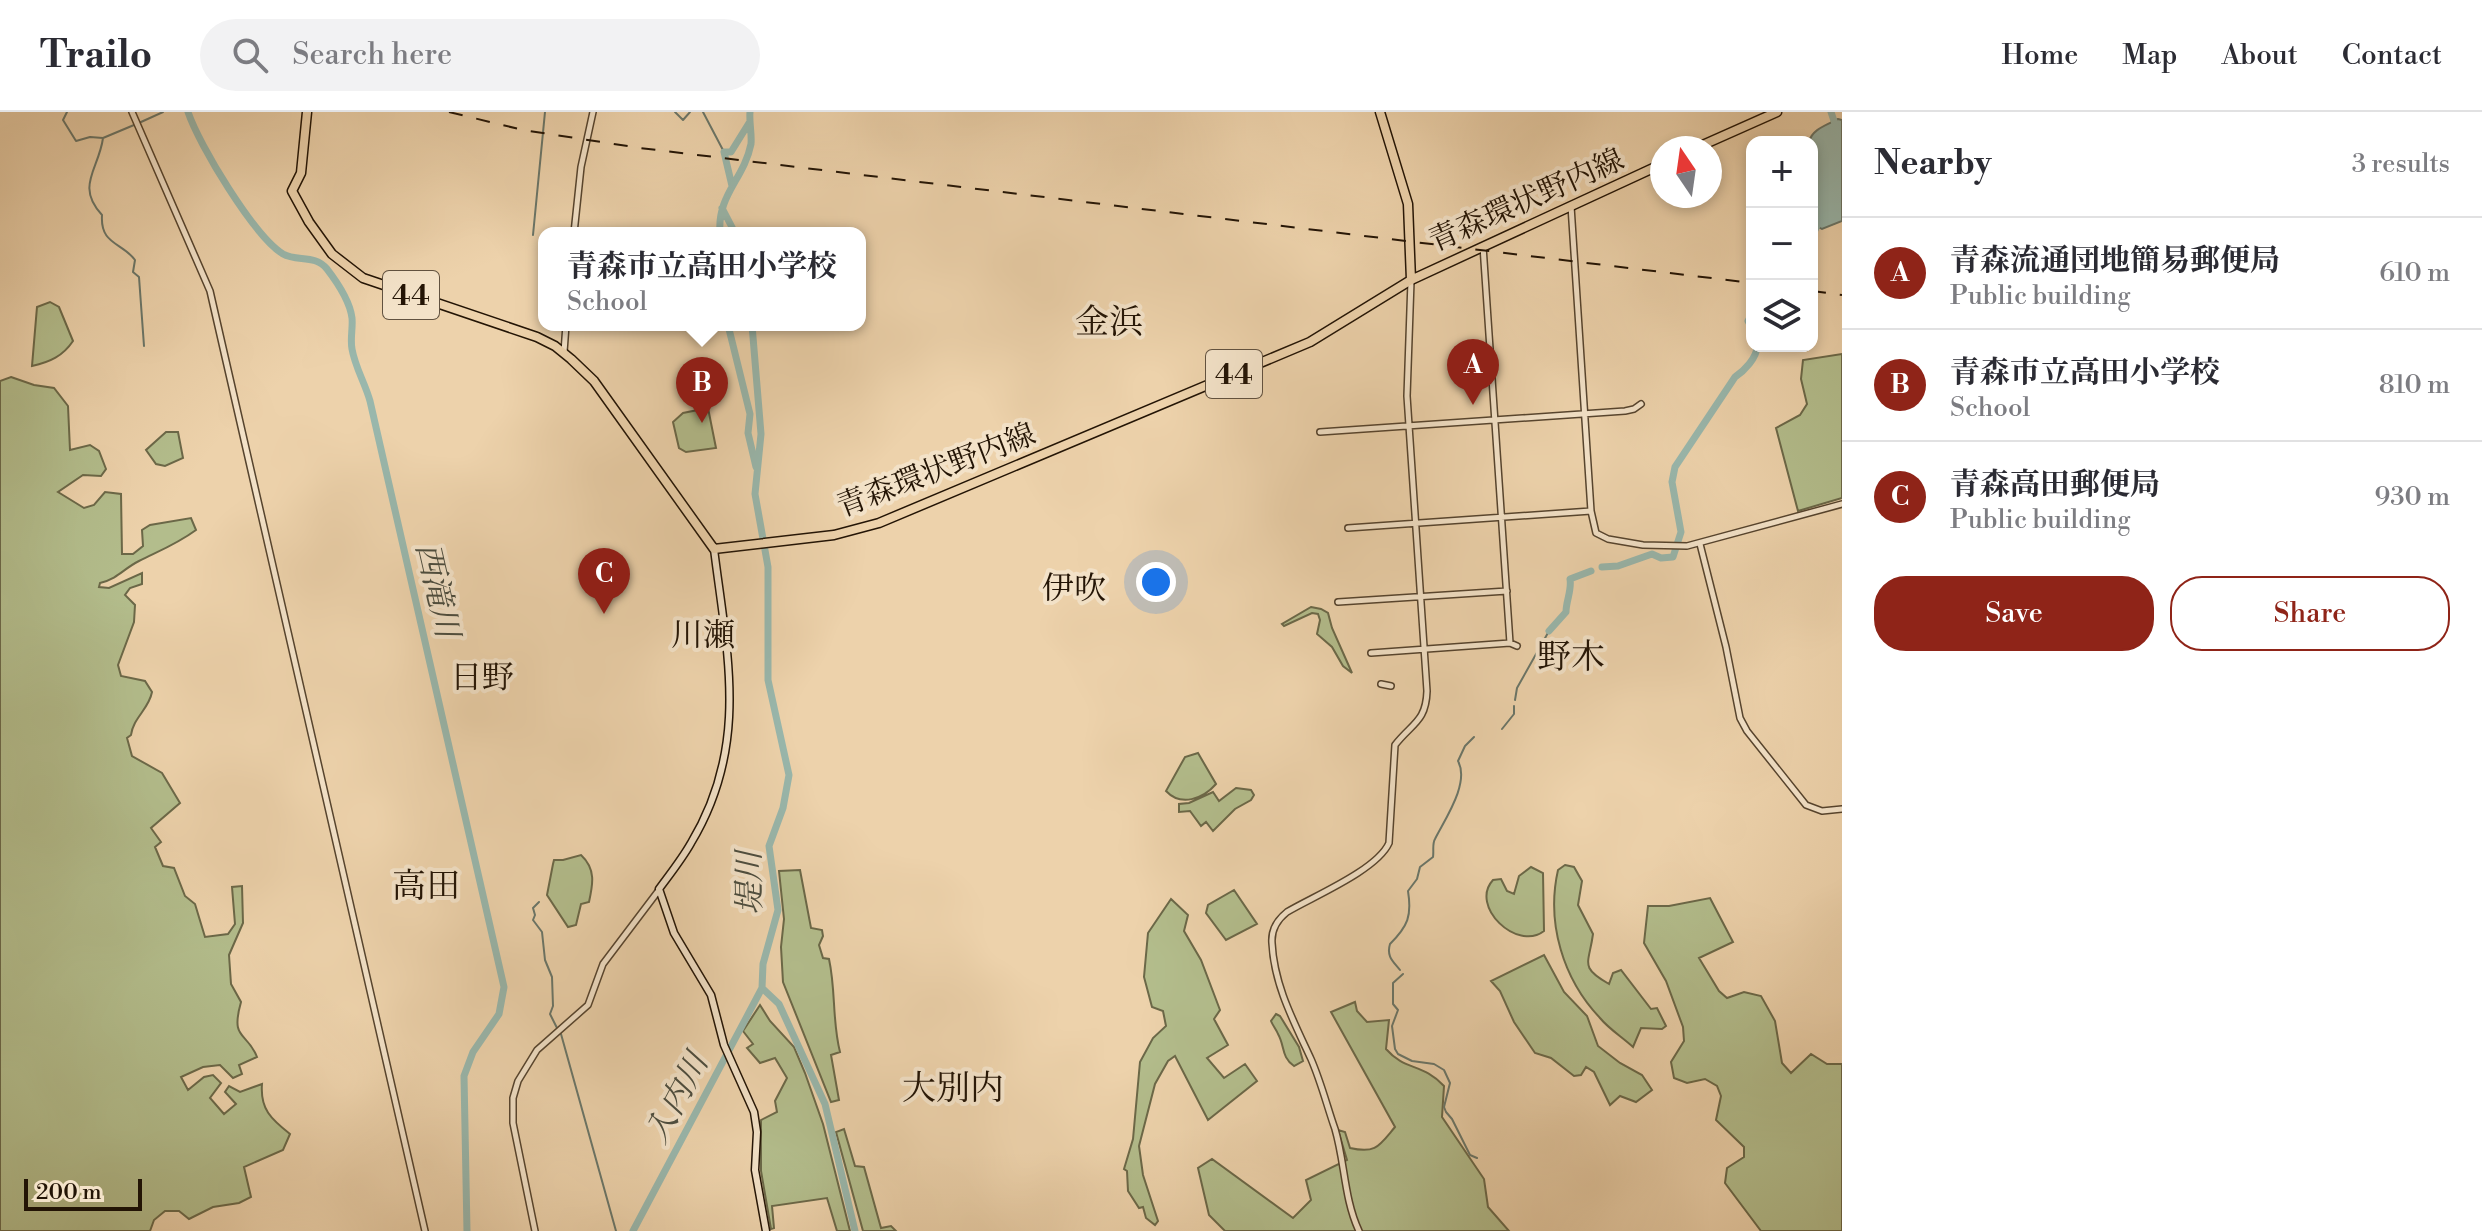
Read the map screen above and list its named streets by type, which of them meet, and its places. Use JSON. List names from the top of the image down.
{
  "streets": {
    "main road": ["青森環状野内線", "44"]
  },
  "crossings": [
    ["青森環状野内線", "44"]
  ],
  "districts": [
    "金浜",
    "伊吹",
    "川瀬",
    "野木",
    "日野",
    "高田",
    "大別内"
  ],
  "water": ["西滝川", "堤川", "入内川"],
  "scale_bar": "200 m",
  "north": "top",
  "page": {
    "header": "Trailo",
    "search": "Search here",
    "nav": [
      "Home",
      "Map",
      "About",
      "Contact"
    ],
    "heading": ["Nearby", "3 results"],
    "map_buttons": ["+", "−"],
    "list": [
      {
        "mark": "A",
        "name": "青森流通団地簡易郵便局",
        "note": "Public building",
        "value": "610 m"
      },
      {
        "mark": "B",
        "name": "青森市立高田小学校",
        "note": "School",
        "value": "810 m"
      },
      {
        "mark": "C",
        "name": "青森高田郵便局",
        "note": "Public building",
        "value": "930 m"
      }
    ],
    "popup": ["青森市立高田小学校", "School"],
    "pins": ["A", "B", "C"],
    "buttons": ["Save", "Share"],
    "scale": "200 m"
  }
}
